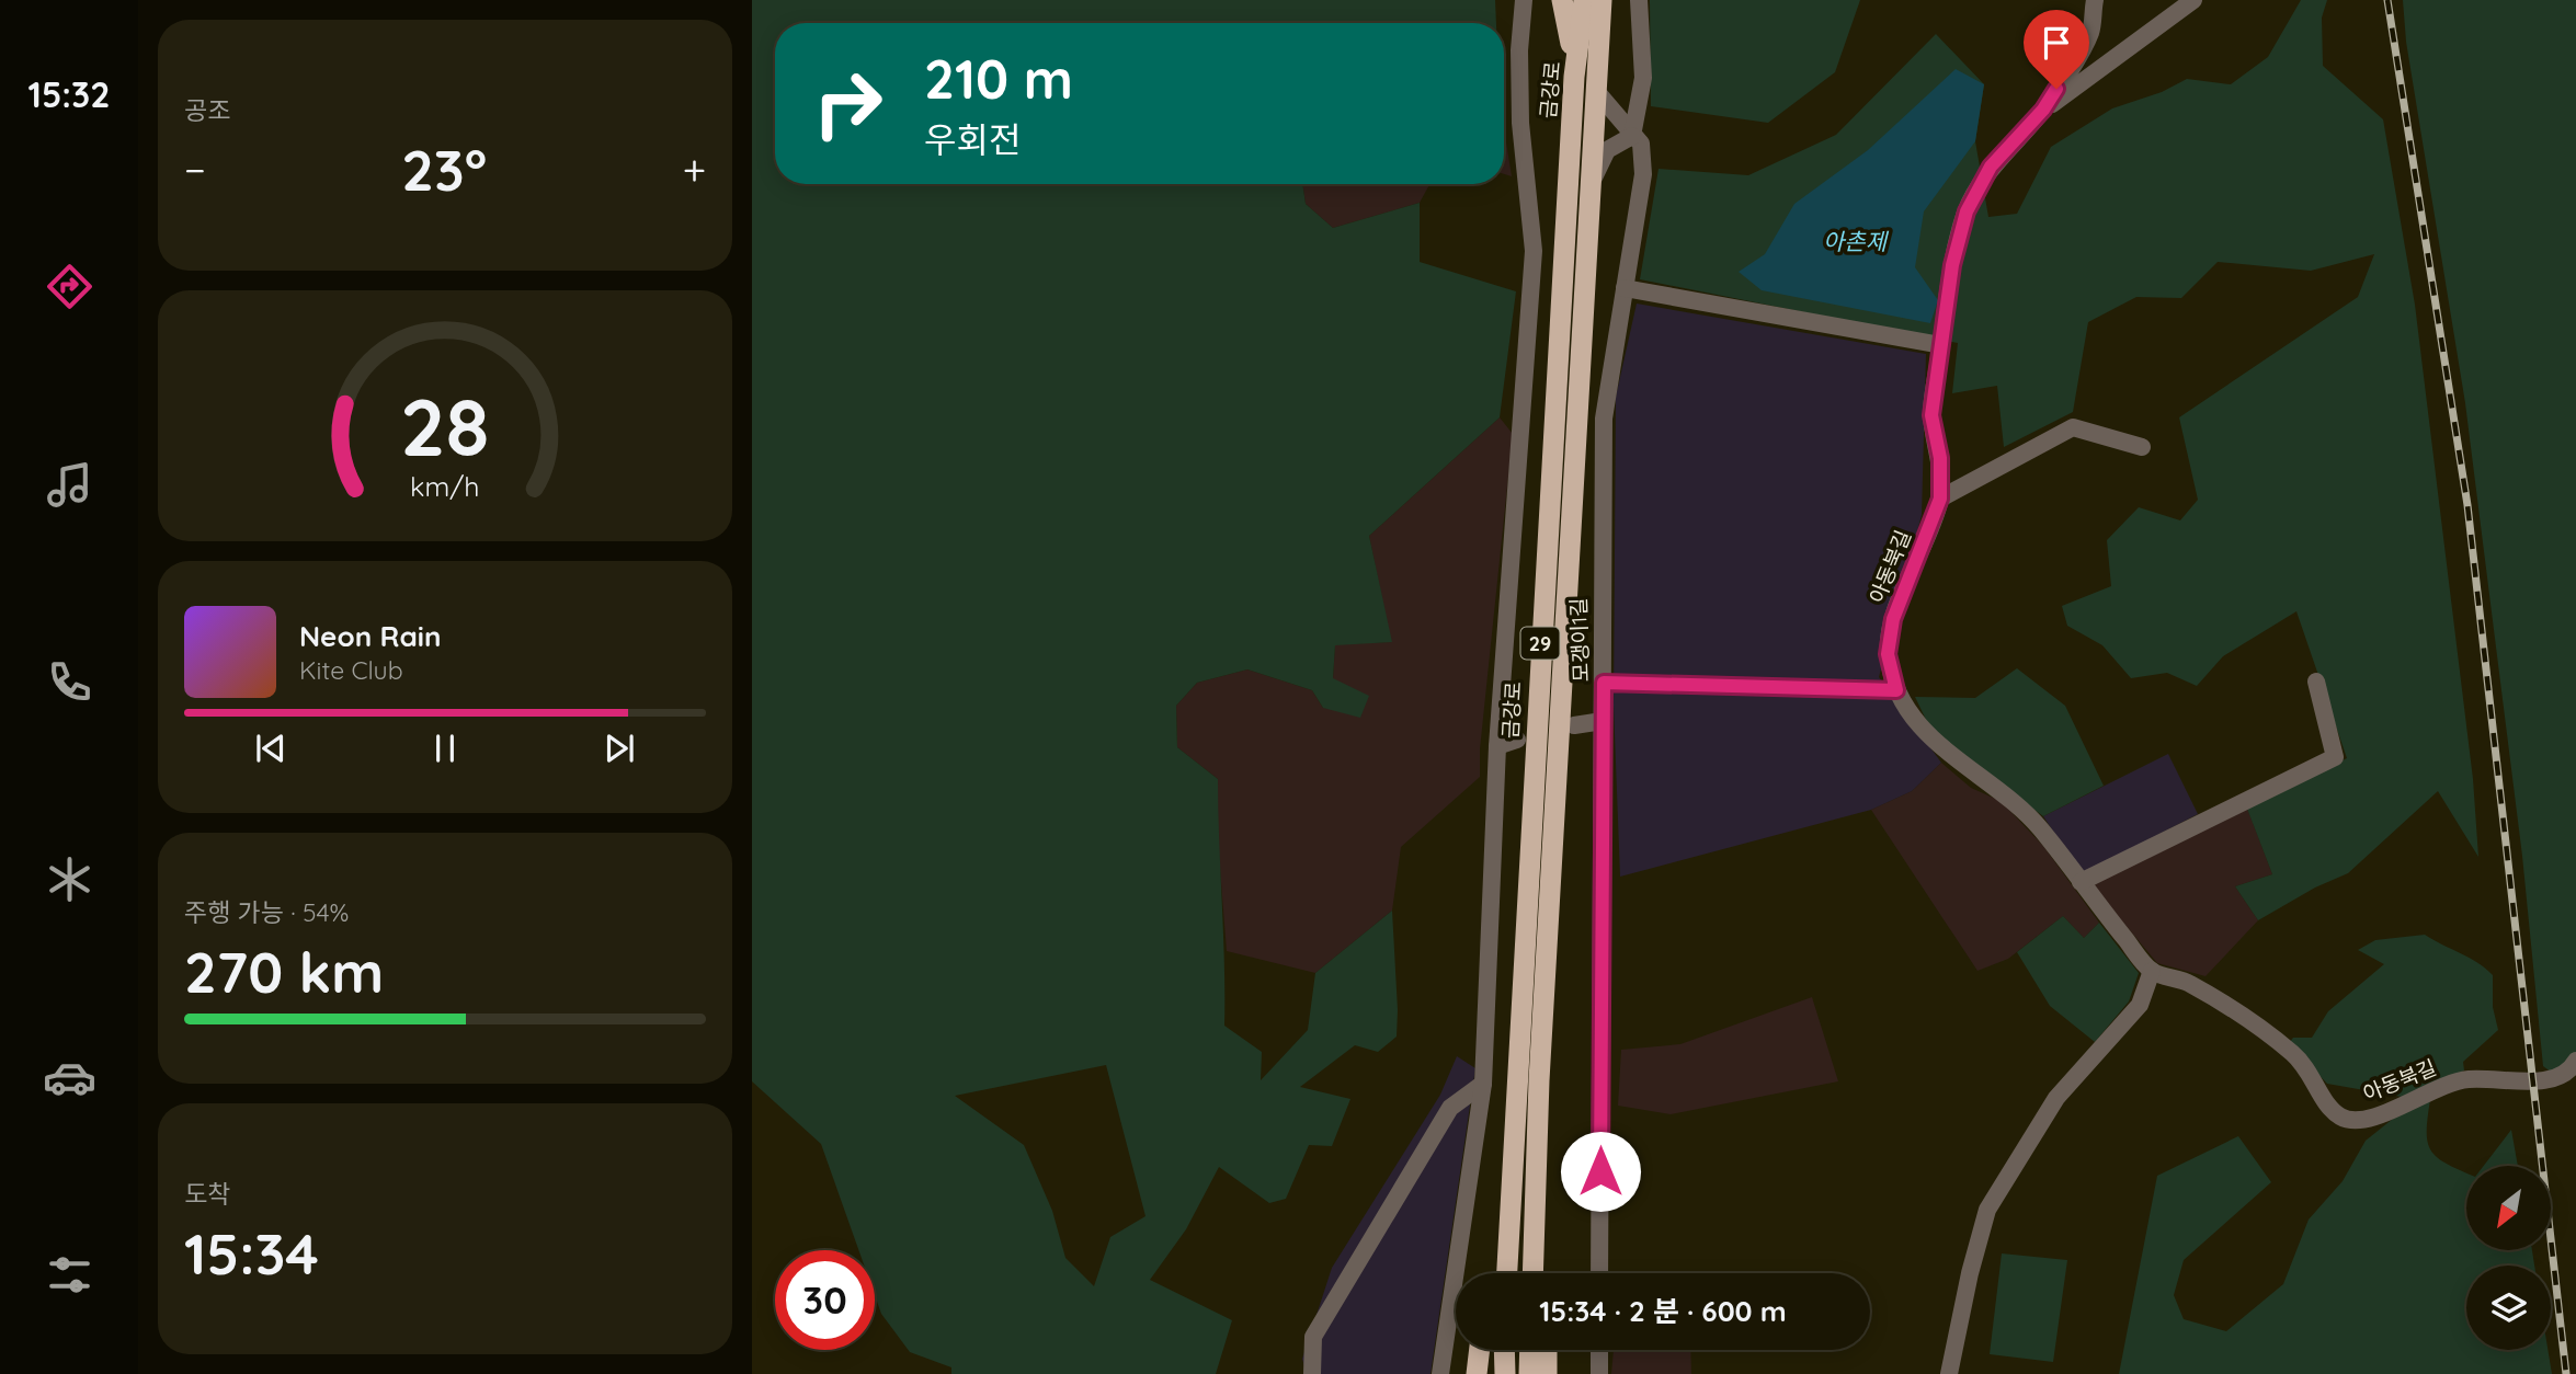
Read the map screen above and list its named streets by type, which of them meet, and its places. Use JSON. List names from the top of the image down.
{
  "streets": {
    "highway": ["금강로", "29"],
    "street": ["아동북길", "모갱이1길"]
  },
  "water": ["아촌제"],
  "north": "bottom left",
  "page": {
    "tabs": "15:32",
    "tile": [
      "공조",
      ["주행 가능 · 54%", "270 km"],
      ["도착", "15:34"]
    ],
    "turn": ["210 m", "우회전"],
    "heat": ["−", "23°", "+"],
    "song": ["Neon Rain", "Kite Club"],
    "limit": "30",
    "trip": "15:34 · 2 분 · 600 m",
    "gauge": ["28", "km/h"]
  }
}
